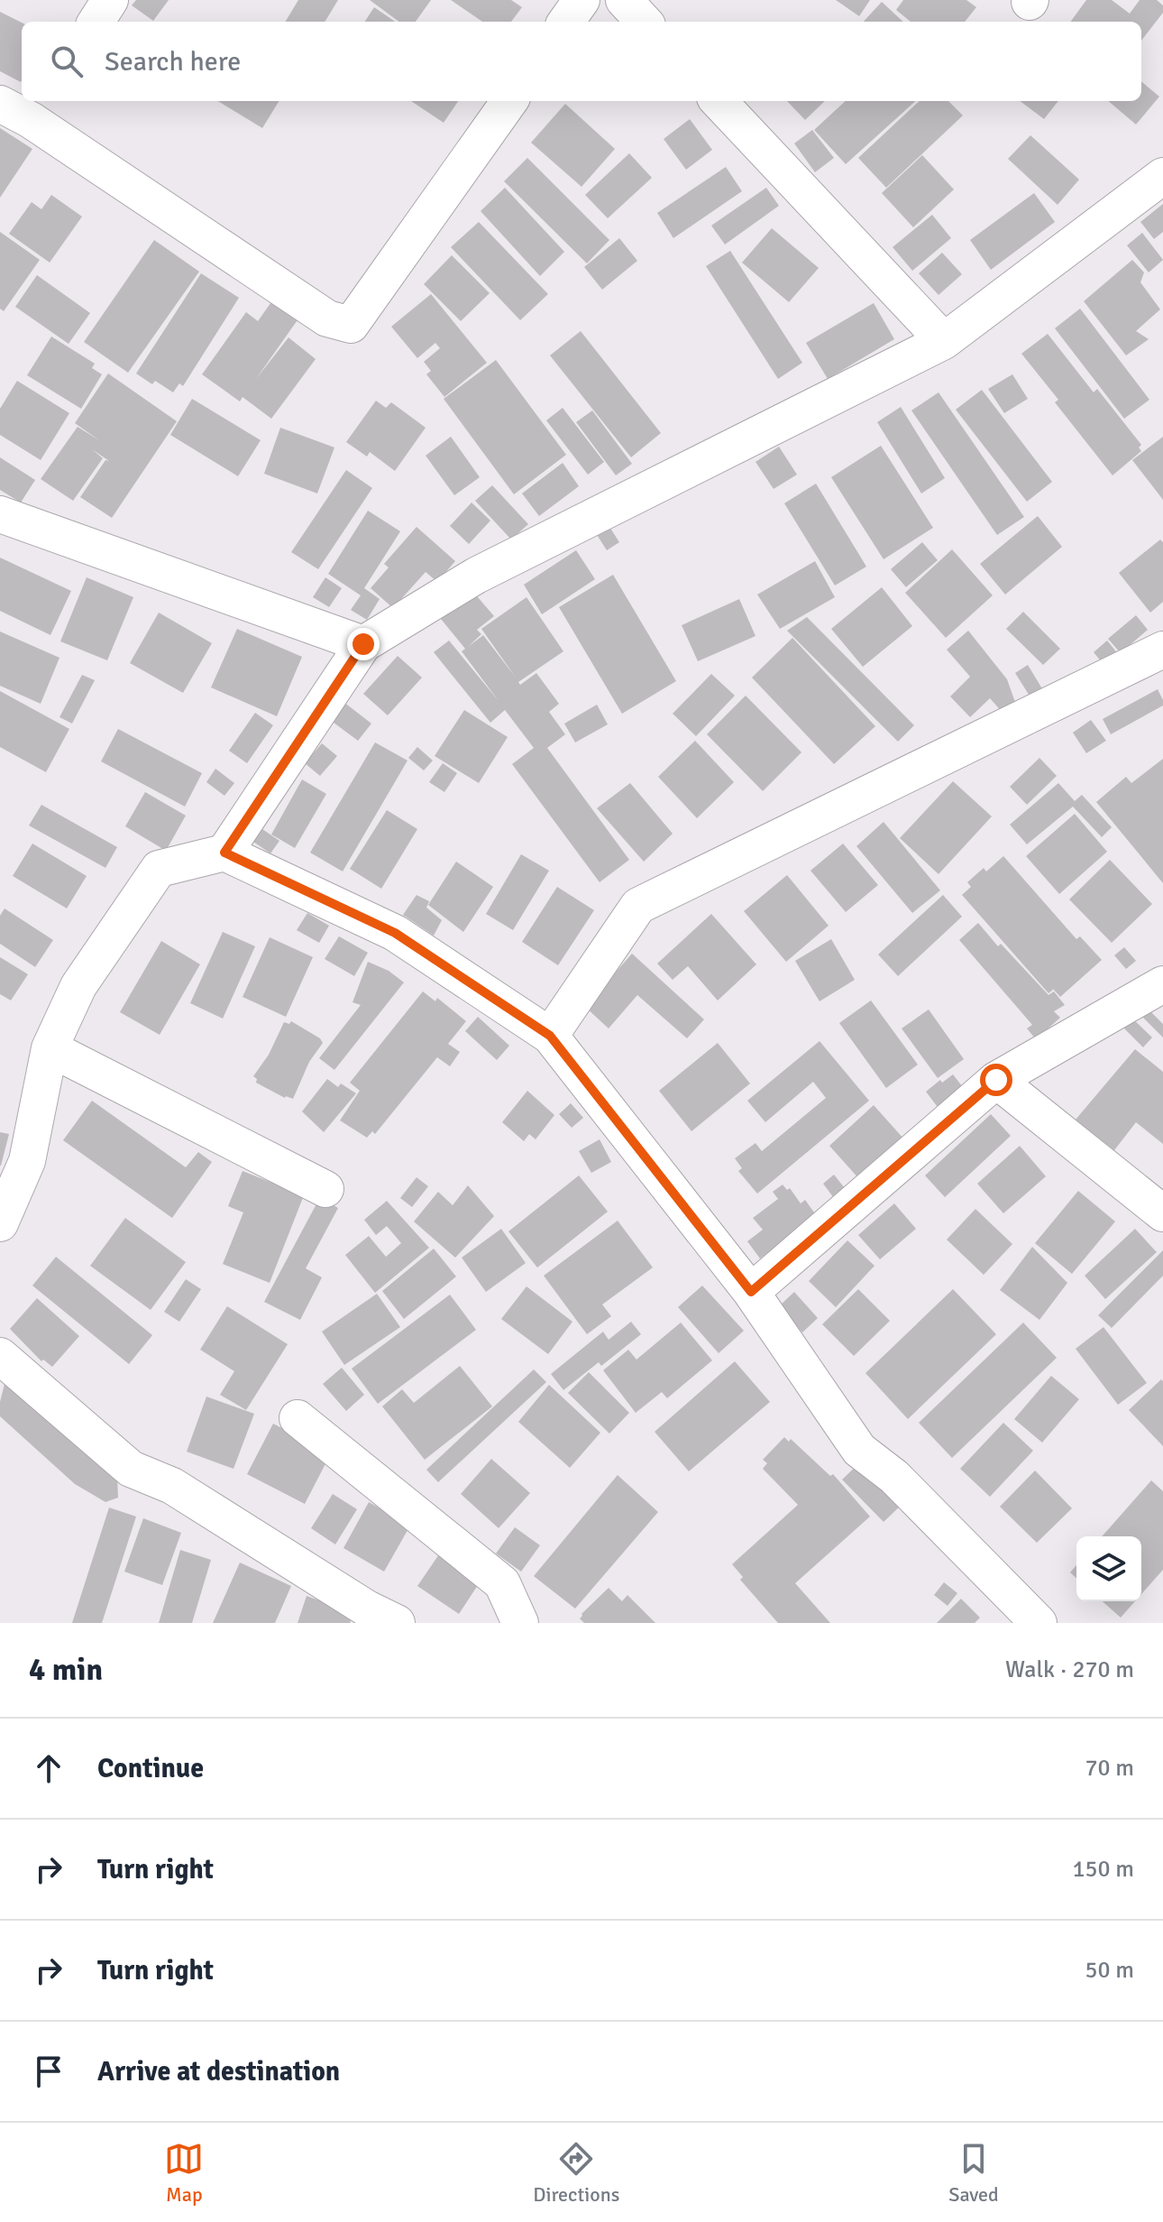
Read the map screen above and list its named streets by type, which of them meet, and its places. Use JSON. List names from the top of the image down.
{
  "page": {
    "search": "Search here",
    "heading": ["4 min", "Walk · 270 m"],
    "list": [
      ["Continue", "70 m"],
      ["Turn right", "150 m"],
      ["Turn right", "50 m"],
      "Arrive at destination"
    ],
    "nav": ["Map", "Directions", "Saved"]
  }
}
